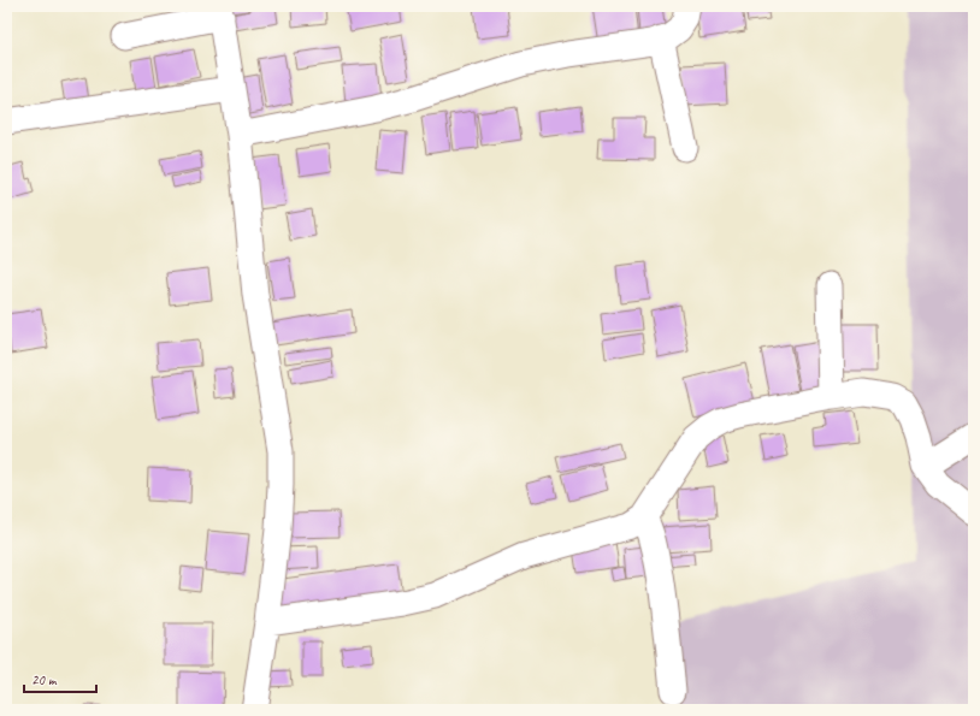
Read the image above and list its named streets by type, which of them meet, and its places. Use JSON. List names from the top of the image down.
{
  "scale_bar": "20 m"
}
